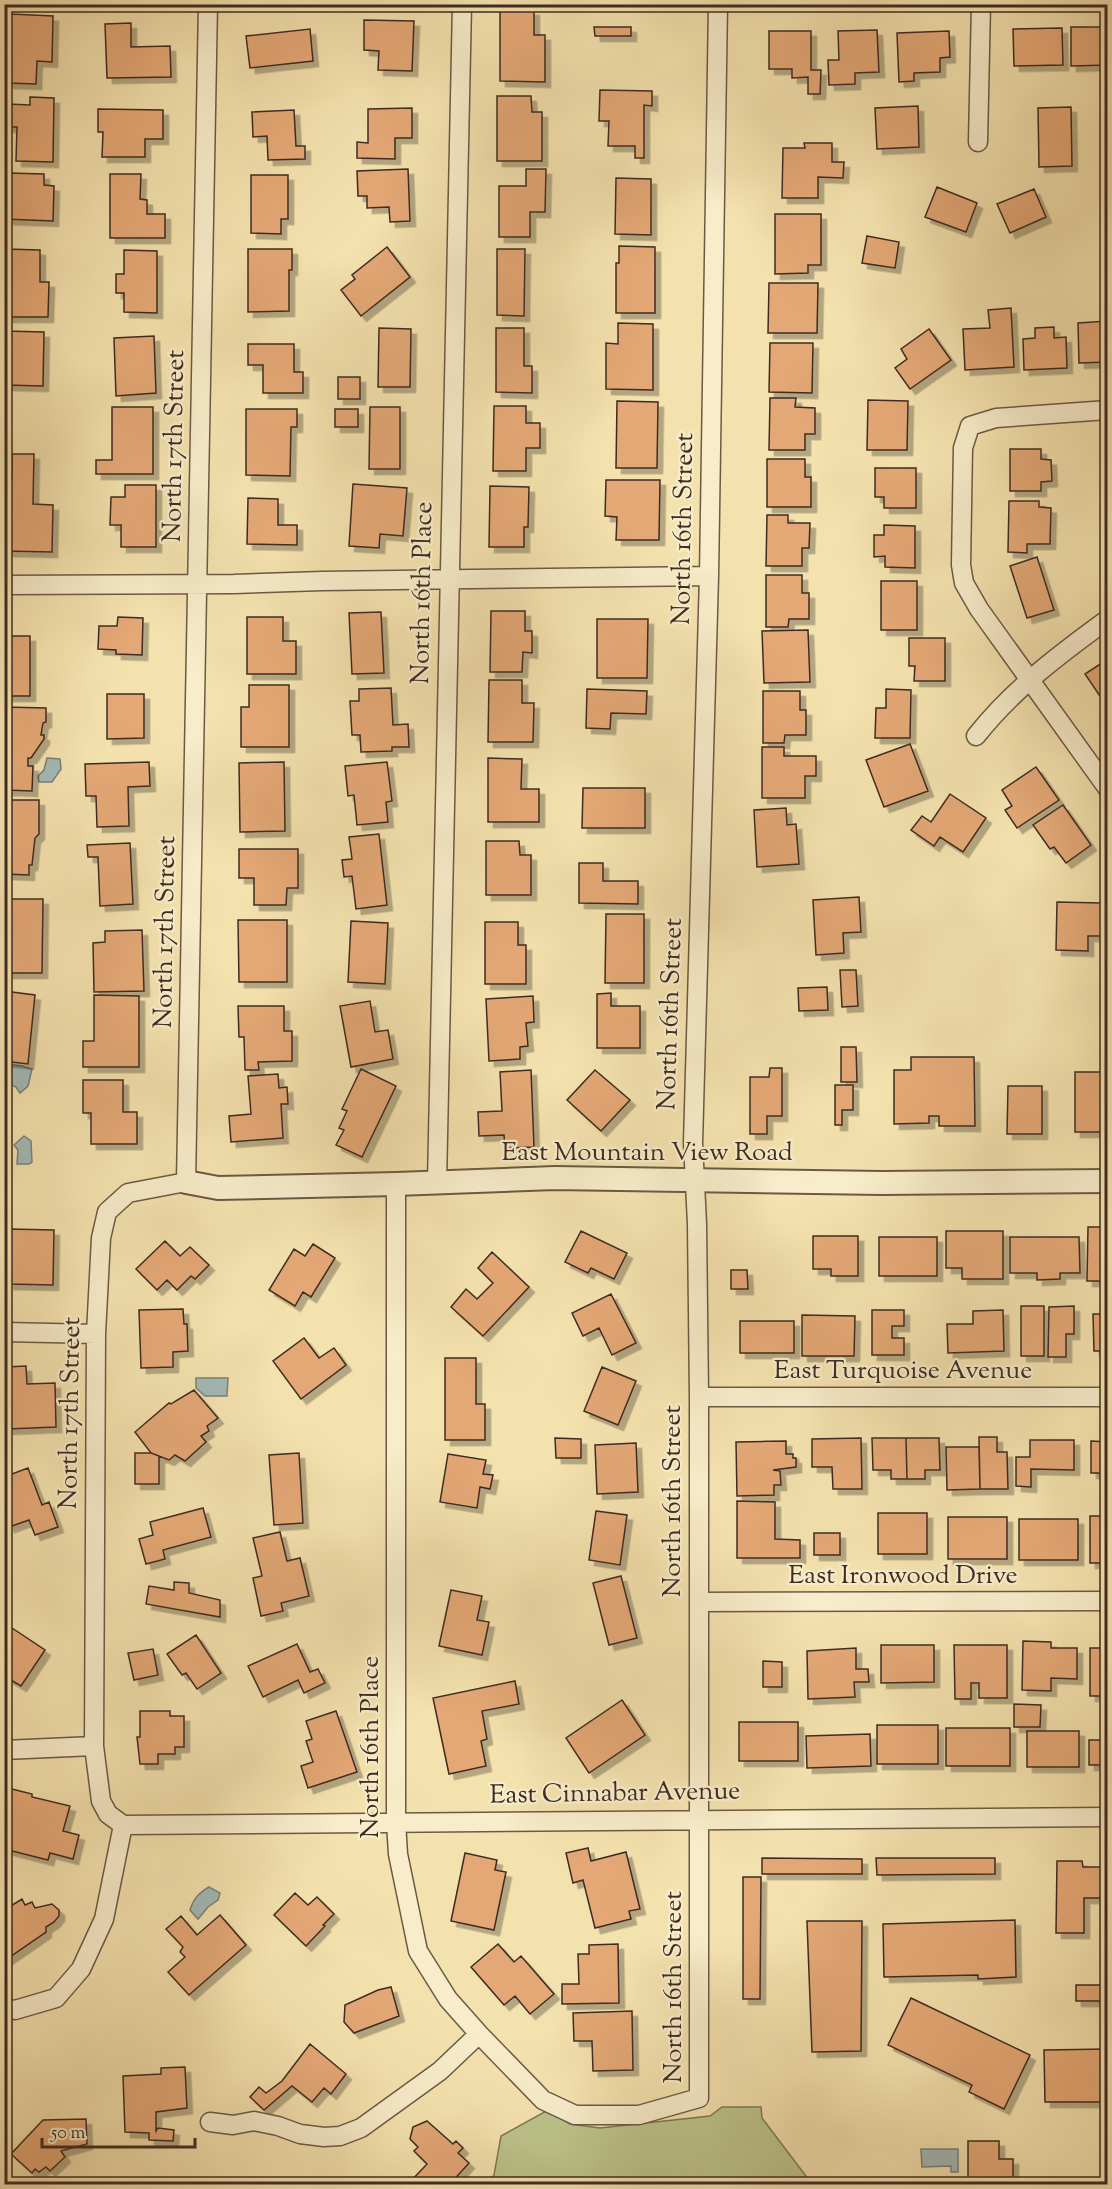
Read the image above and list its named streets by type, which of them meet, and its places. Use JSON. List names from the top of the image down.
{
  "streets": {
    "street": [
      "North 17th Street",
      "North 16th Street",
      "North 16th Place",
      "East Mountain View Road",
      "East Turquoise Avenue",
      "East Ironwood Drive",
      "East Cinnabar Avenue"
    ]
  },
  "crossings": [
    ["North 17th Street", "East Mountain View Road"],
    ["North 17th Street", "East Cinnabar Avenue"],
    ["North 16th Street", "North 16th Place"],
    ["North 16th Street", "East Mountain View Road"],
    ["North 16th Street", "East Turquoise Avenue"],
    ["North 16th Street", "East Ironwood Drive"],
    ["North 16th Street", "East Cinnabar Avenue"],
    ["North 16th Place", "East Mountain View Road"],
    ["North 16th Place", "East Cinnabar Avenue"]
  ],
  "scale_bar": "50 m"
}
